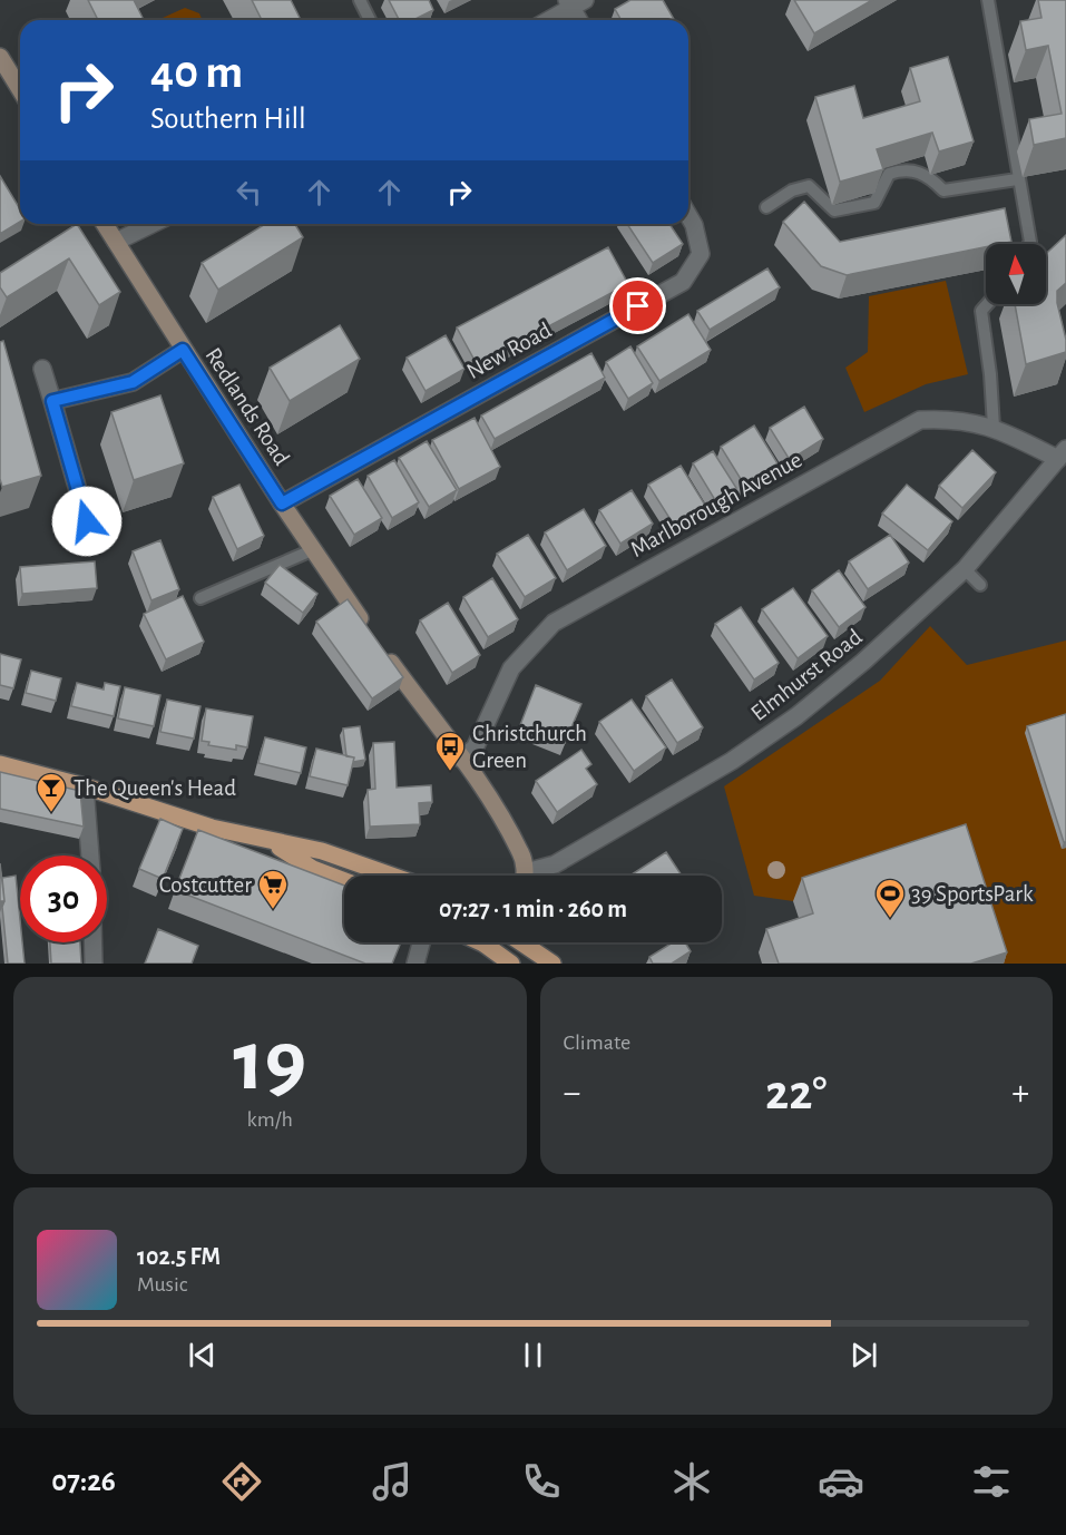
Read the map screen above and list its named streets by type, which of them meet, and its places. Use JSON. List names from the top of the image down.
{
  "streets": {
    "street": [
      "New Road",
      "Redlands Road",
      "Marlborough Avenue",
      "Elmhurst Road"
    ]
  },
  "crossings": [
    ["New Road", "Redlands Road"],
    ["Redlands Road", "Marlborough Avenue"],
    ["Marlborough Avenue", "Elmhurst Road"]
  ],
  "places": {
    "bus stop": ["Christchurch Green"],
    "bar": ["The Queen's Head"],
    "supermarket": ["Costcutter"],
    "sports": ["39 SportsPark"]
  },
  "north": "top",
  "page": {
    "turn": ["40 m", "Southern Hill"],
    "limit": "30",
    "trip": "07:27 · 1 min · 260 m",
    "tile": [
      ["19", "km/h"],
      "Climate"
    ],
    "heat": ["−", "22°", "+"],
    "song": ["102.5 FM", "Music"],
    "tabs": "07:26"
  }
}
